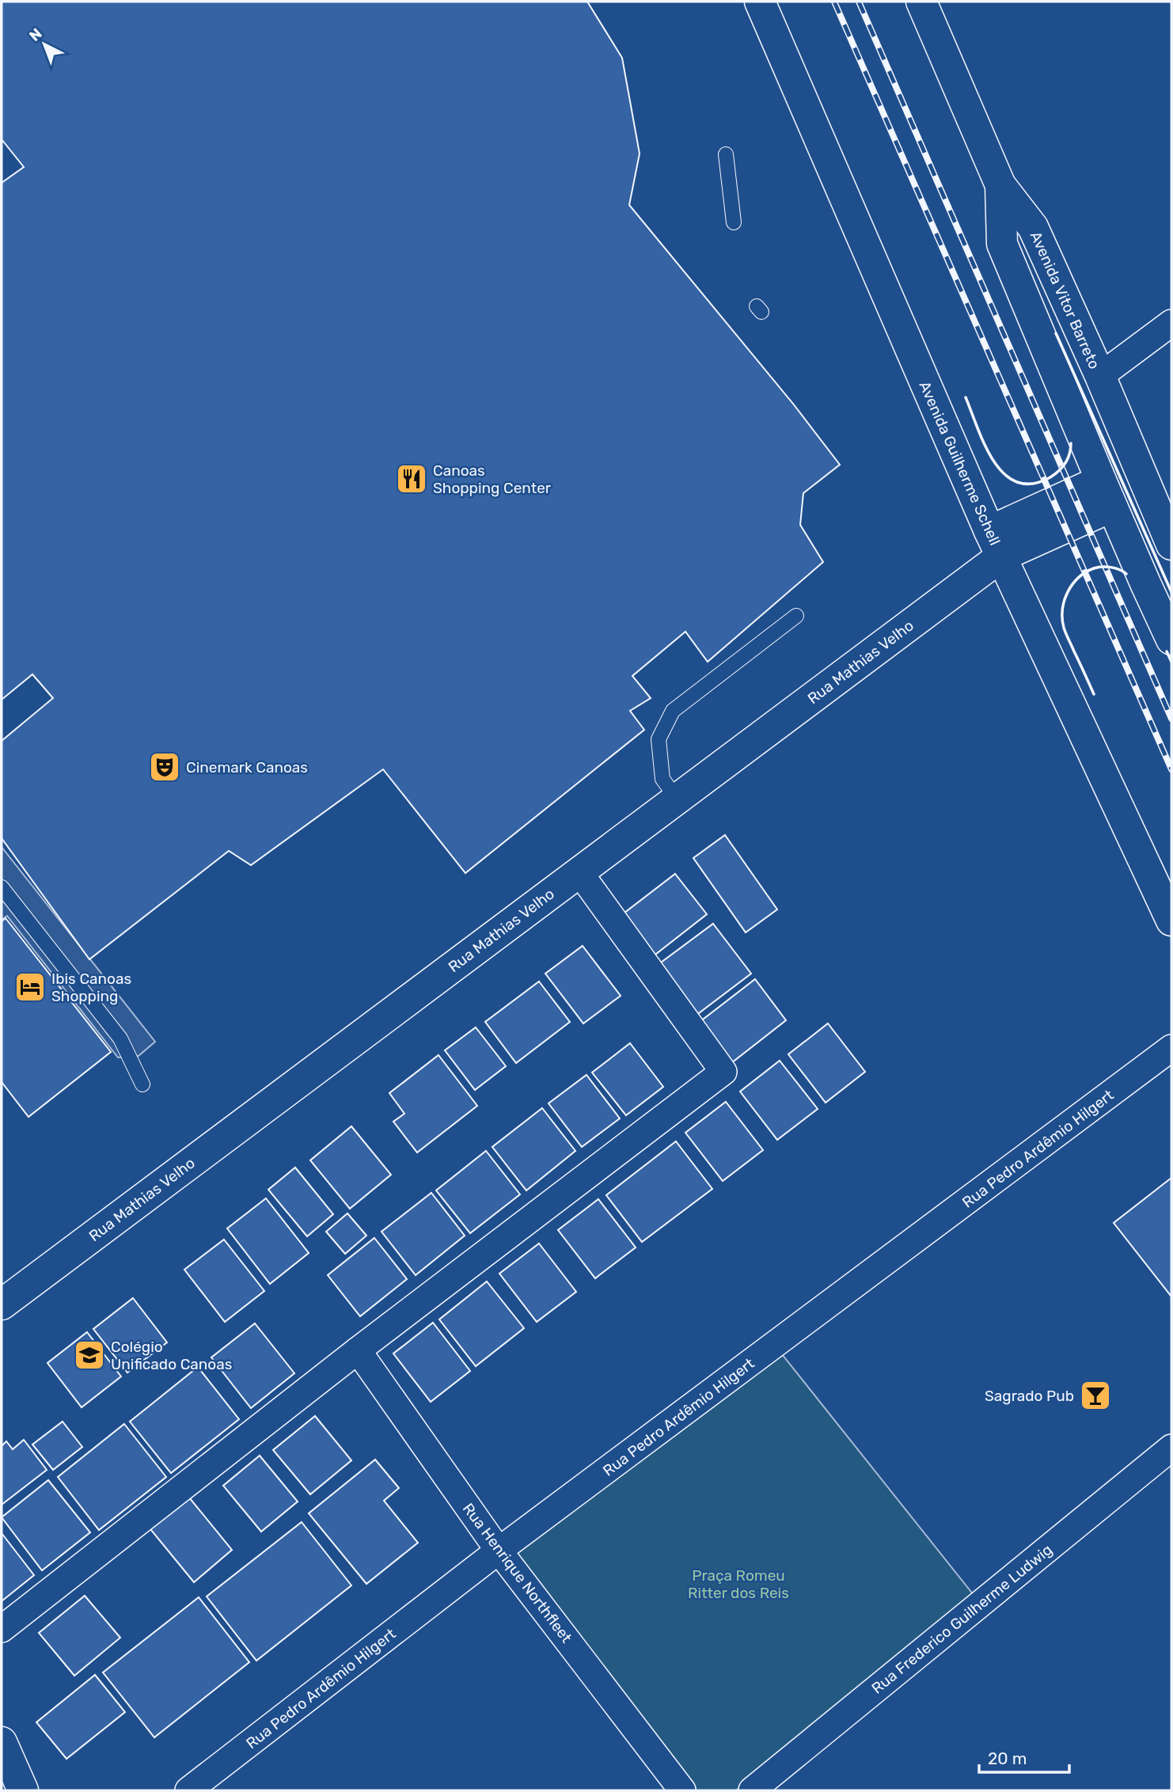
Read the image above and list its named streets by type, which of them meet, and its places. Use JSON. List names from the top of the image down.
{
  "streets": {
    "main road": ["Avenida Vitor Barreto", "Avenida Guilherme Schell", "Rua Mathias Velho"],
    "street": ["Rua Pedro Ardêmio Hilgert", "Rua Henrique Northfleet", "Rua Frederico Guilherme Ludwig"]
  },
  "crossings": [
    ["Avenida Guilherme Schell", "Rua Mathias Velho"],
    ["Rua Pedro Ardêmio Hilgert", "Rua Henrique Northfleet"]
  ],
  "parks": ["Praça Romeu Ritter dos Reis"],
  "places": {
    "restaurant": ["Canoas Shopping Center"],
    "theatre": ["Cinemark Canoas"],
    "hotel": ["Ibis Canoas Shopping"],
    "school or university": ["Colégio Unificado Canoas"],
    "bar": ["Sagrado Pub"]
  },
  "scale_bar": "20 m",
  "north": "top left"
}
